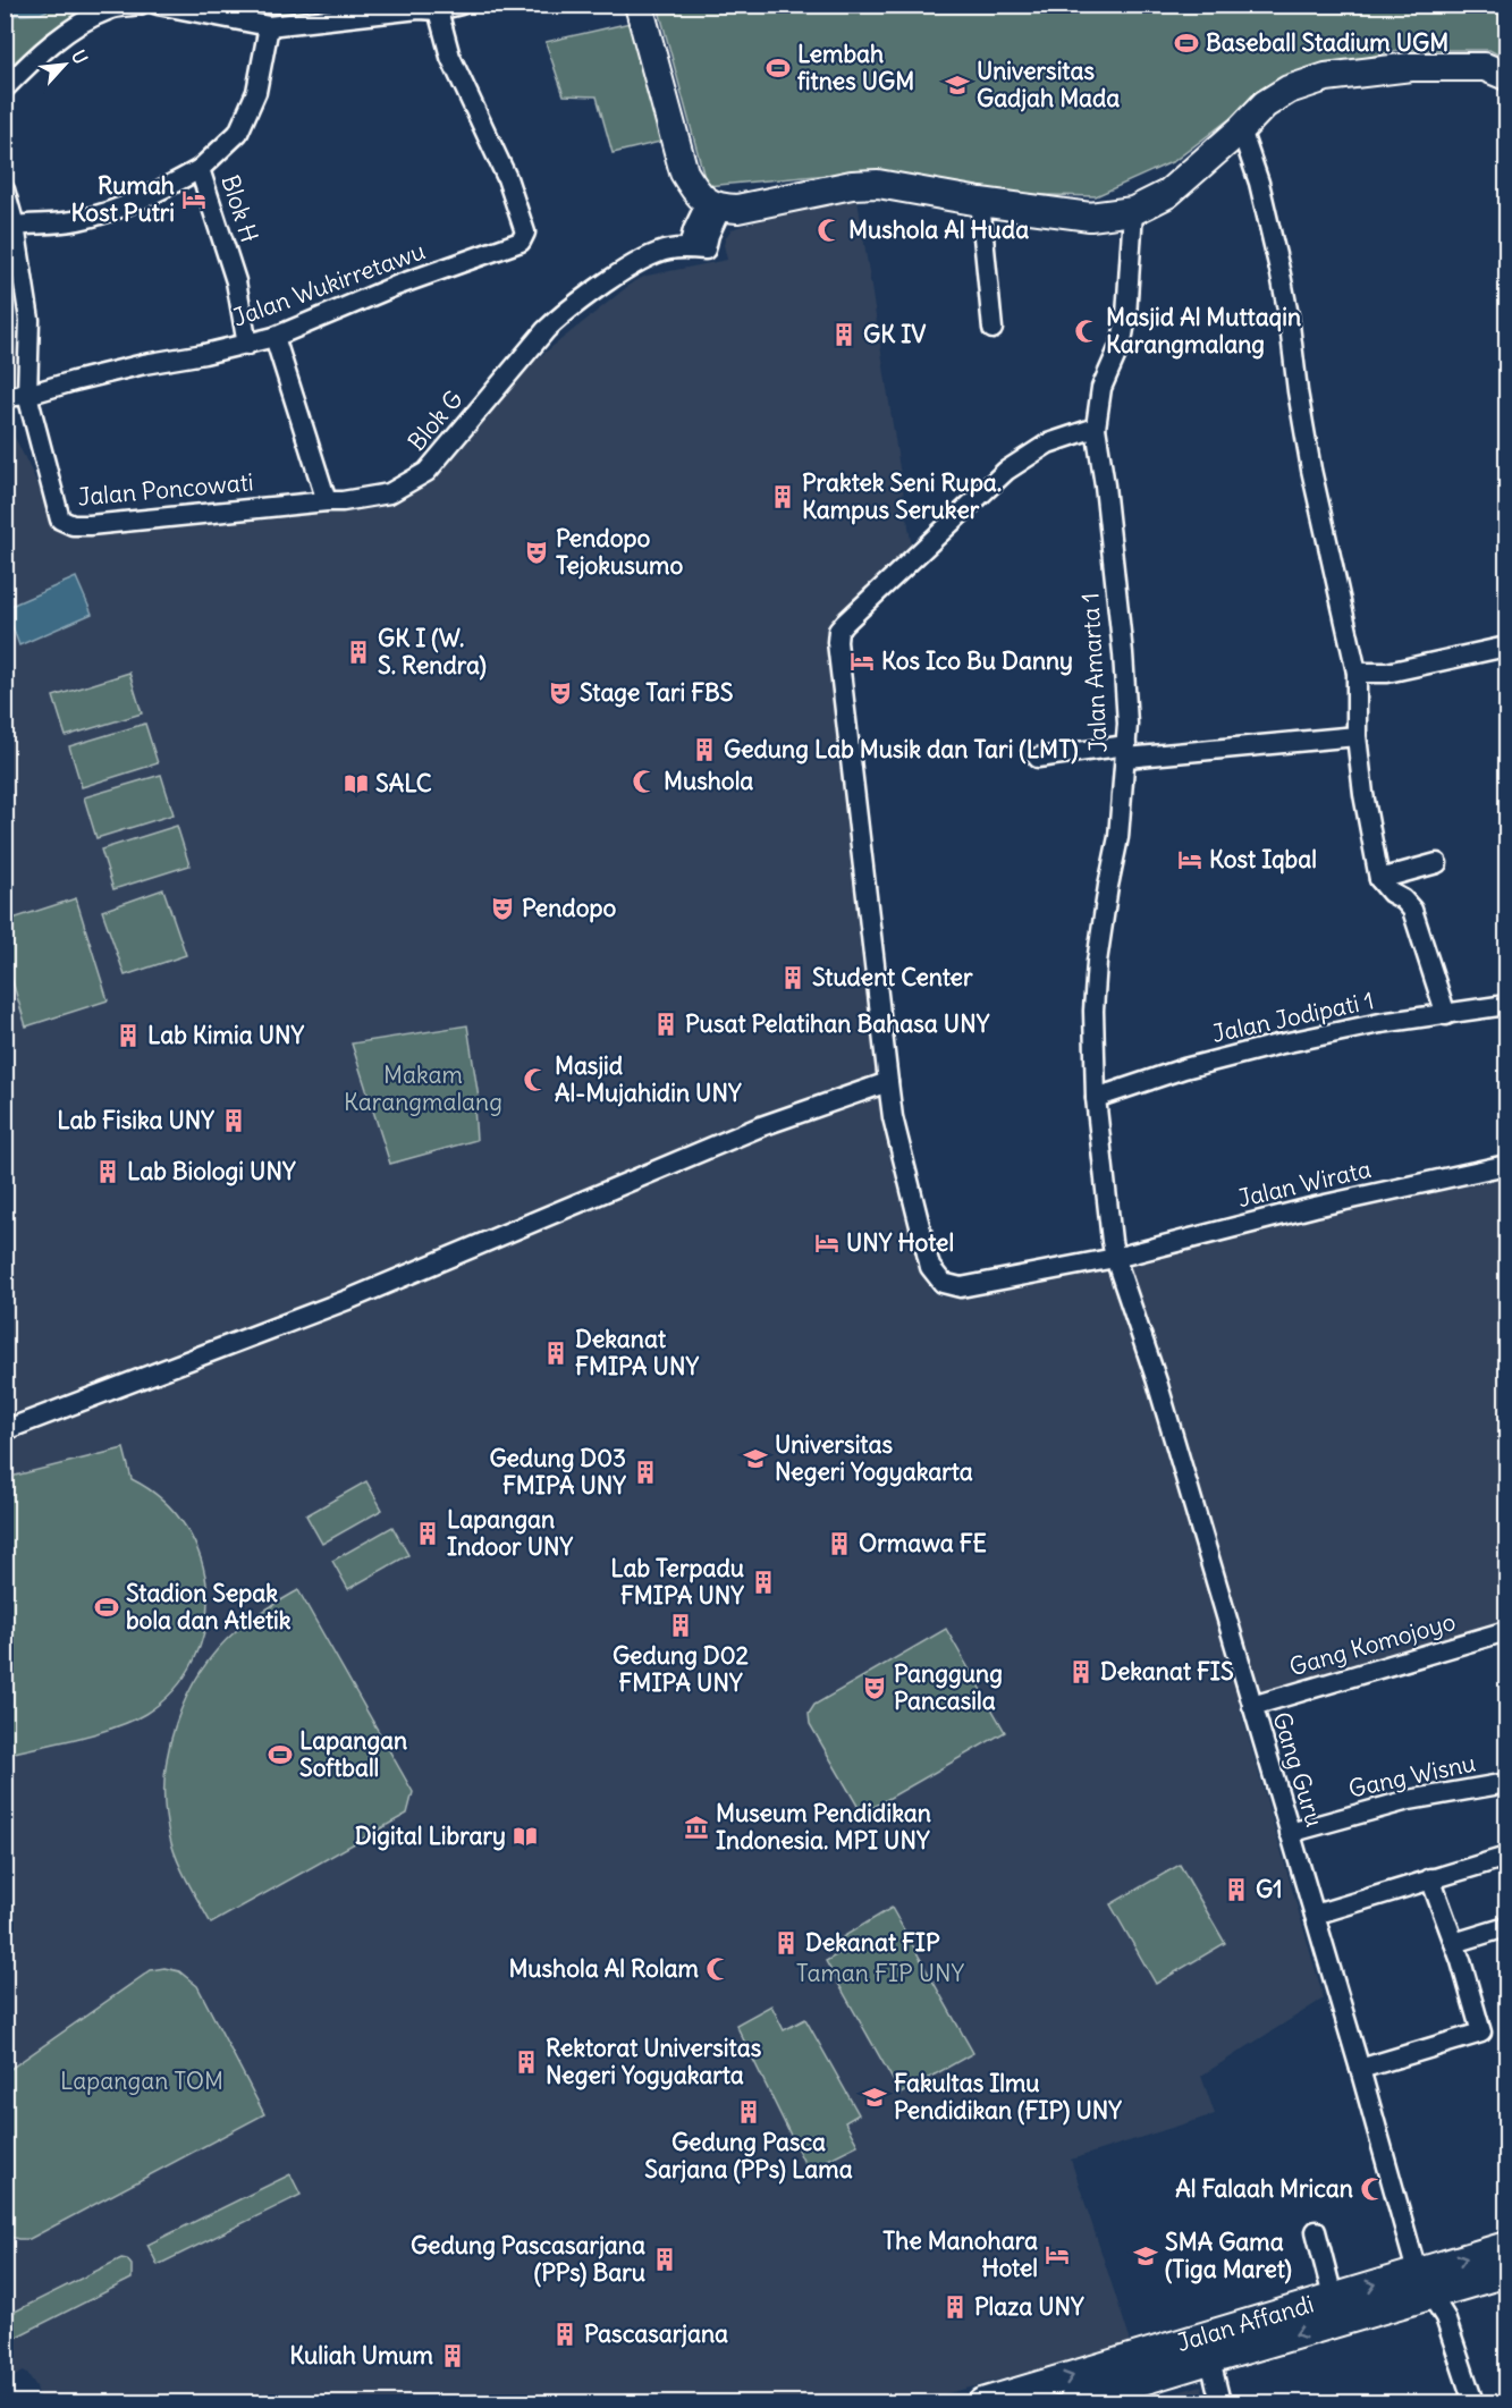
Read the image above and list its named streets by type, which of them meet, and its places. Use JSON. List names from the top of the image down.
{
  "streets": {
    "street": [
      "Blok H",
      "Jalan Wukirretawu",
      "Blok G",
      "Jalan Poncowati",
      "Jalan Amarta 1",
      "Jalan Jodipati 1",
      "Jalan Wirata",
      "Gang Komojoyo",
      "Gang Guru",
      "Gang Wisnu",
      "Jalan Affandi"
    ]
  },
  "crossings": [
    ["Blok H", "Jalan Wukirretawu"],
    ["Jalan Wukirretawu", "Jalan Poncowati"],
    ["Blok G", "Jalan Poncowati"],
    ["Jalan Amarta 1", "Jalan Jodipati 1"],
    ["Jalan Amarta 1", "Jalan Wirata"],
    ["Jalan Amarta 1", "Gang Guru"],
    ["Jalan Wirata", "Gang Guru"],
    ["Gang Komojoyo", "Gang Guru"],
    ["Gang Guru", "Gang Wisnu"],
    ["Gang Guru", "Jalan Affandi"]
  ],
  "parks": ["Makam Karangmalang", "Taman FIP UNY", "Lapangan TOM"],
  "places": {
    "sports": [
      "Baseball Stadium UGM",
      "Lembah fitnes UGM",
      "Stadion Sepak bola dan Atletik",
      "Lapangan Softball"
    ],
    "school or university": [
      "Universitas Gadjah Mada",
      "Universitas Negeri Yogyakarta",
      "Fakultas Ilmu Pendidikan (FIP) UNY",
      "SMA Gama (Tiga Maret)"
    ],
    "hotel": [
      "Rumah Kost Putri",
      "Kos Ico Bu Danny",
      "Kost Iqbal",
      "UNY Hotel",
      "The Manohara Hotel"
    ],
    "mosque": [
      "Mushola Al Huda",
      "Masjid Al Muttaqin Karangmalang",
      "Mushola",
      "Masjid Al-Mujahidin UNY",
      "Mushola Al Rolam",
      "Al Falaah Mrican"
    ],
    "building": [
      "GK IV",
      "Praktek Seni Rupa. Kampus Seruker",
      "GK I (W. S. Rendra)",
      "Gedung Lab Musik dan Tari (LMT)",
      "Student Center",
      "Pusat Pelatihan Bahasa UNY",
      "Lab Kimia UNY",
      "Lab Fisika UNY",
      "Lab Biologi UNY",
      "Dekanat FMIPA UNY",
      "Gedung D03 FMIPA UNY",
      "Lapangan Indoor UNY",
      "Ormawa FE",
      "Lab Terpadu FMIPA UNY",
      "Gedung D02 FMIPA UNY",
      "Dekanat FIS",
      "G1",
      "Dekanat FIP",
      "Rektorat Universitas Negeri Yogyakarta",
      "Gedung Pasca Sarjana (PPs) Lama",
      "Gedung Pascasarjana (PPs) Baru",
      "Plaza UNY",
      "Pascasarjana",
      "Kuliah Umum"
    ],
    "theatre": [
      "Pendopo Tejokusumo",
      "Stage Tari FBS",
      "Pendopo",
      "Panggung Pancasila"
    ],
    "library": ["SALC", "Digital Library"],
    "museum": ["Museum Pendidikan Indonesia. MPI UNY"]
  },
  "north": "top right"
}
